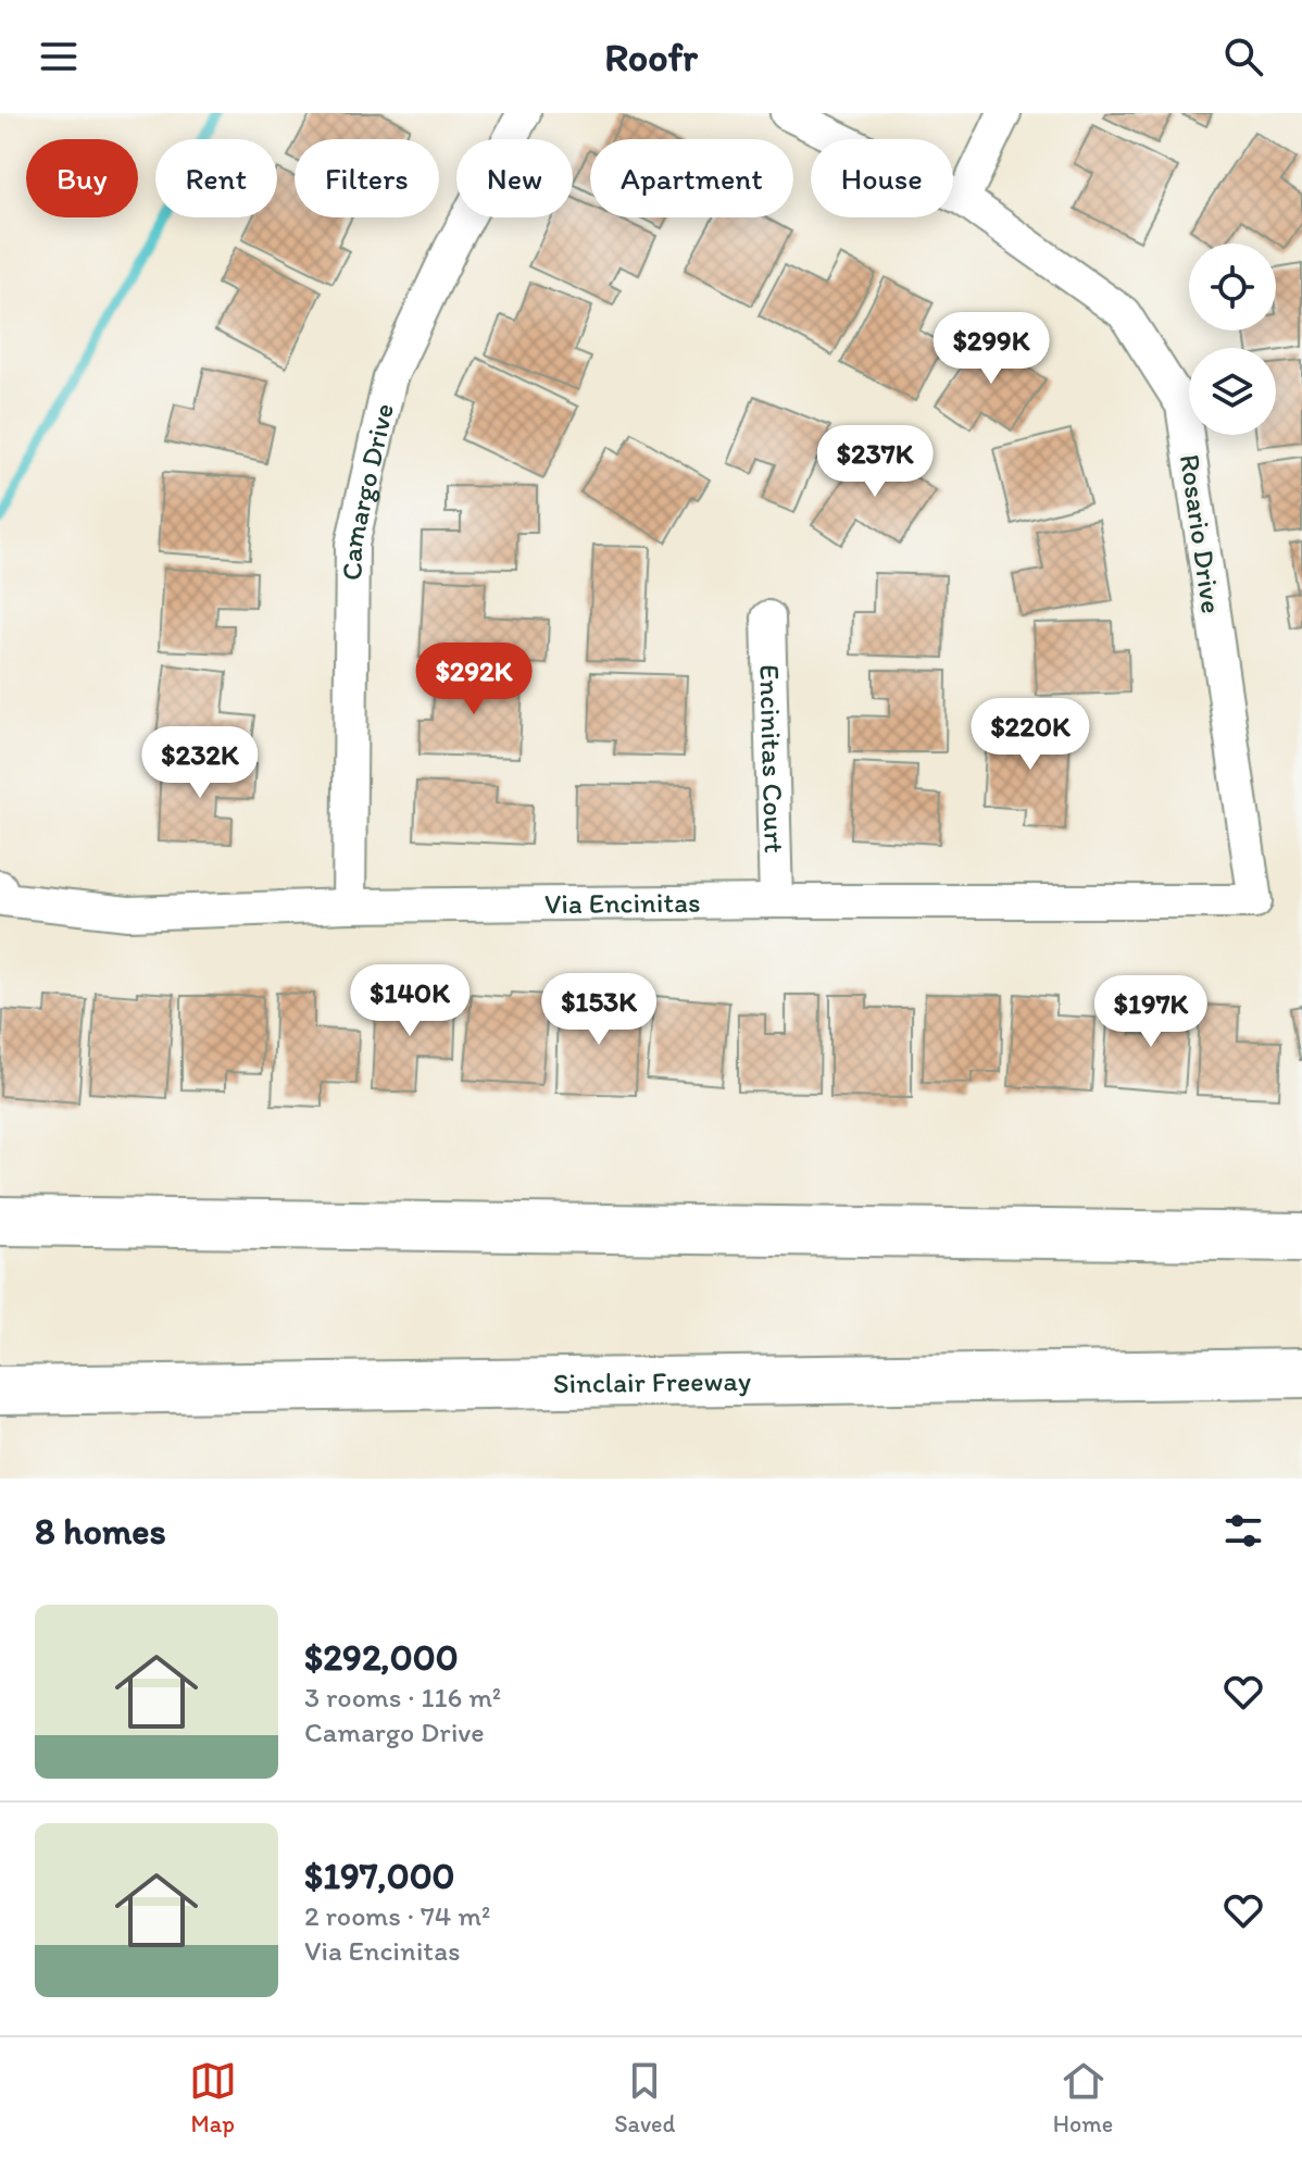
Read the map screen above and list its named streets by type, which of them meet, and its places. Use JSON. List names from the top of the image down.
{
  "streets": {
    "highway": ["Sinclair Freeway"],
    "street": [
      "Camargo Drive",
      "Rosario Drive",
      "Encinitas Court",
      "Via Encinitas"
    ]
  },
  "crossings": [
    ["Camargo Drive", "Via Encinitas"],
    ["Rosario Drive", "Via Encinitas"],
    ["Encinitas Court", "Via Encinitas"]
  ],
  "page": {
    "header": "Roofr",
    "chip": [
      "Buy",
      "Rent",
      "Filters",
      "New",
      "Apartment",
      "House"
    ],
    "price": [
      "$299K",
      "$237K",
      "$292K",
      "$220K",
      "$232K",
      "$140K",
      "$153K",
      "$197K"
    ],
    "heading": "8 homes",
    "list": [
      {
        "name": "$292,000",
        "note": "3 rooms · 116 m² · Camargo Drive"
      },
      {
        "name": "$197,000",
        "note": "2 rooms · 74 m² · Via Encinitas"
      }
    ],
    "tabs": ["Map", "Saved", "Home"]
  }
}
